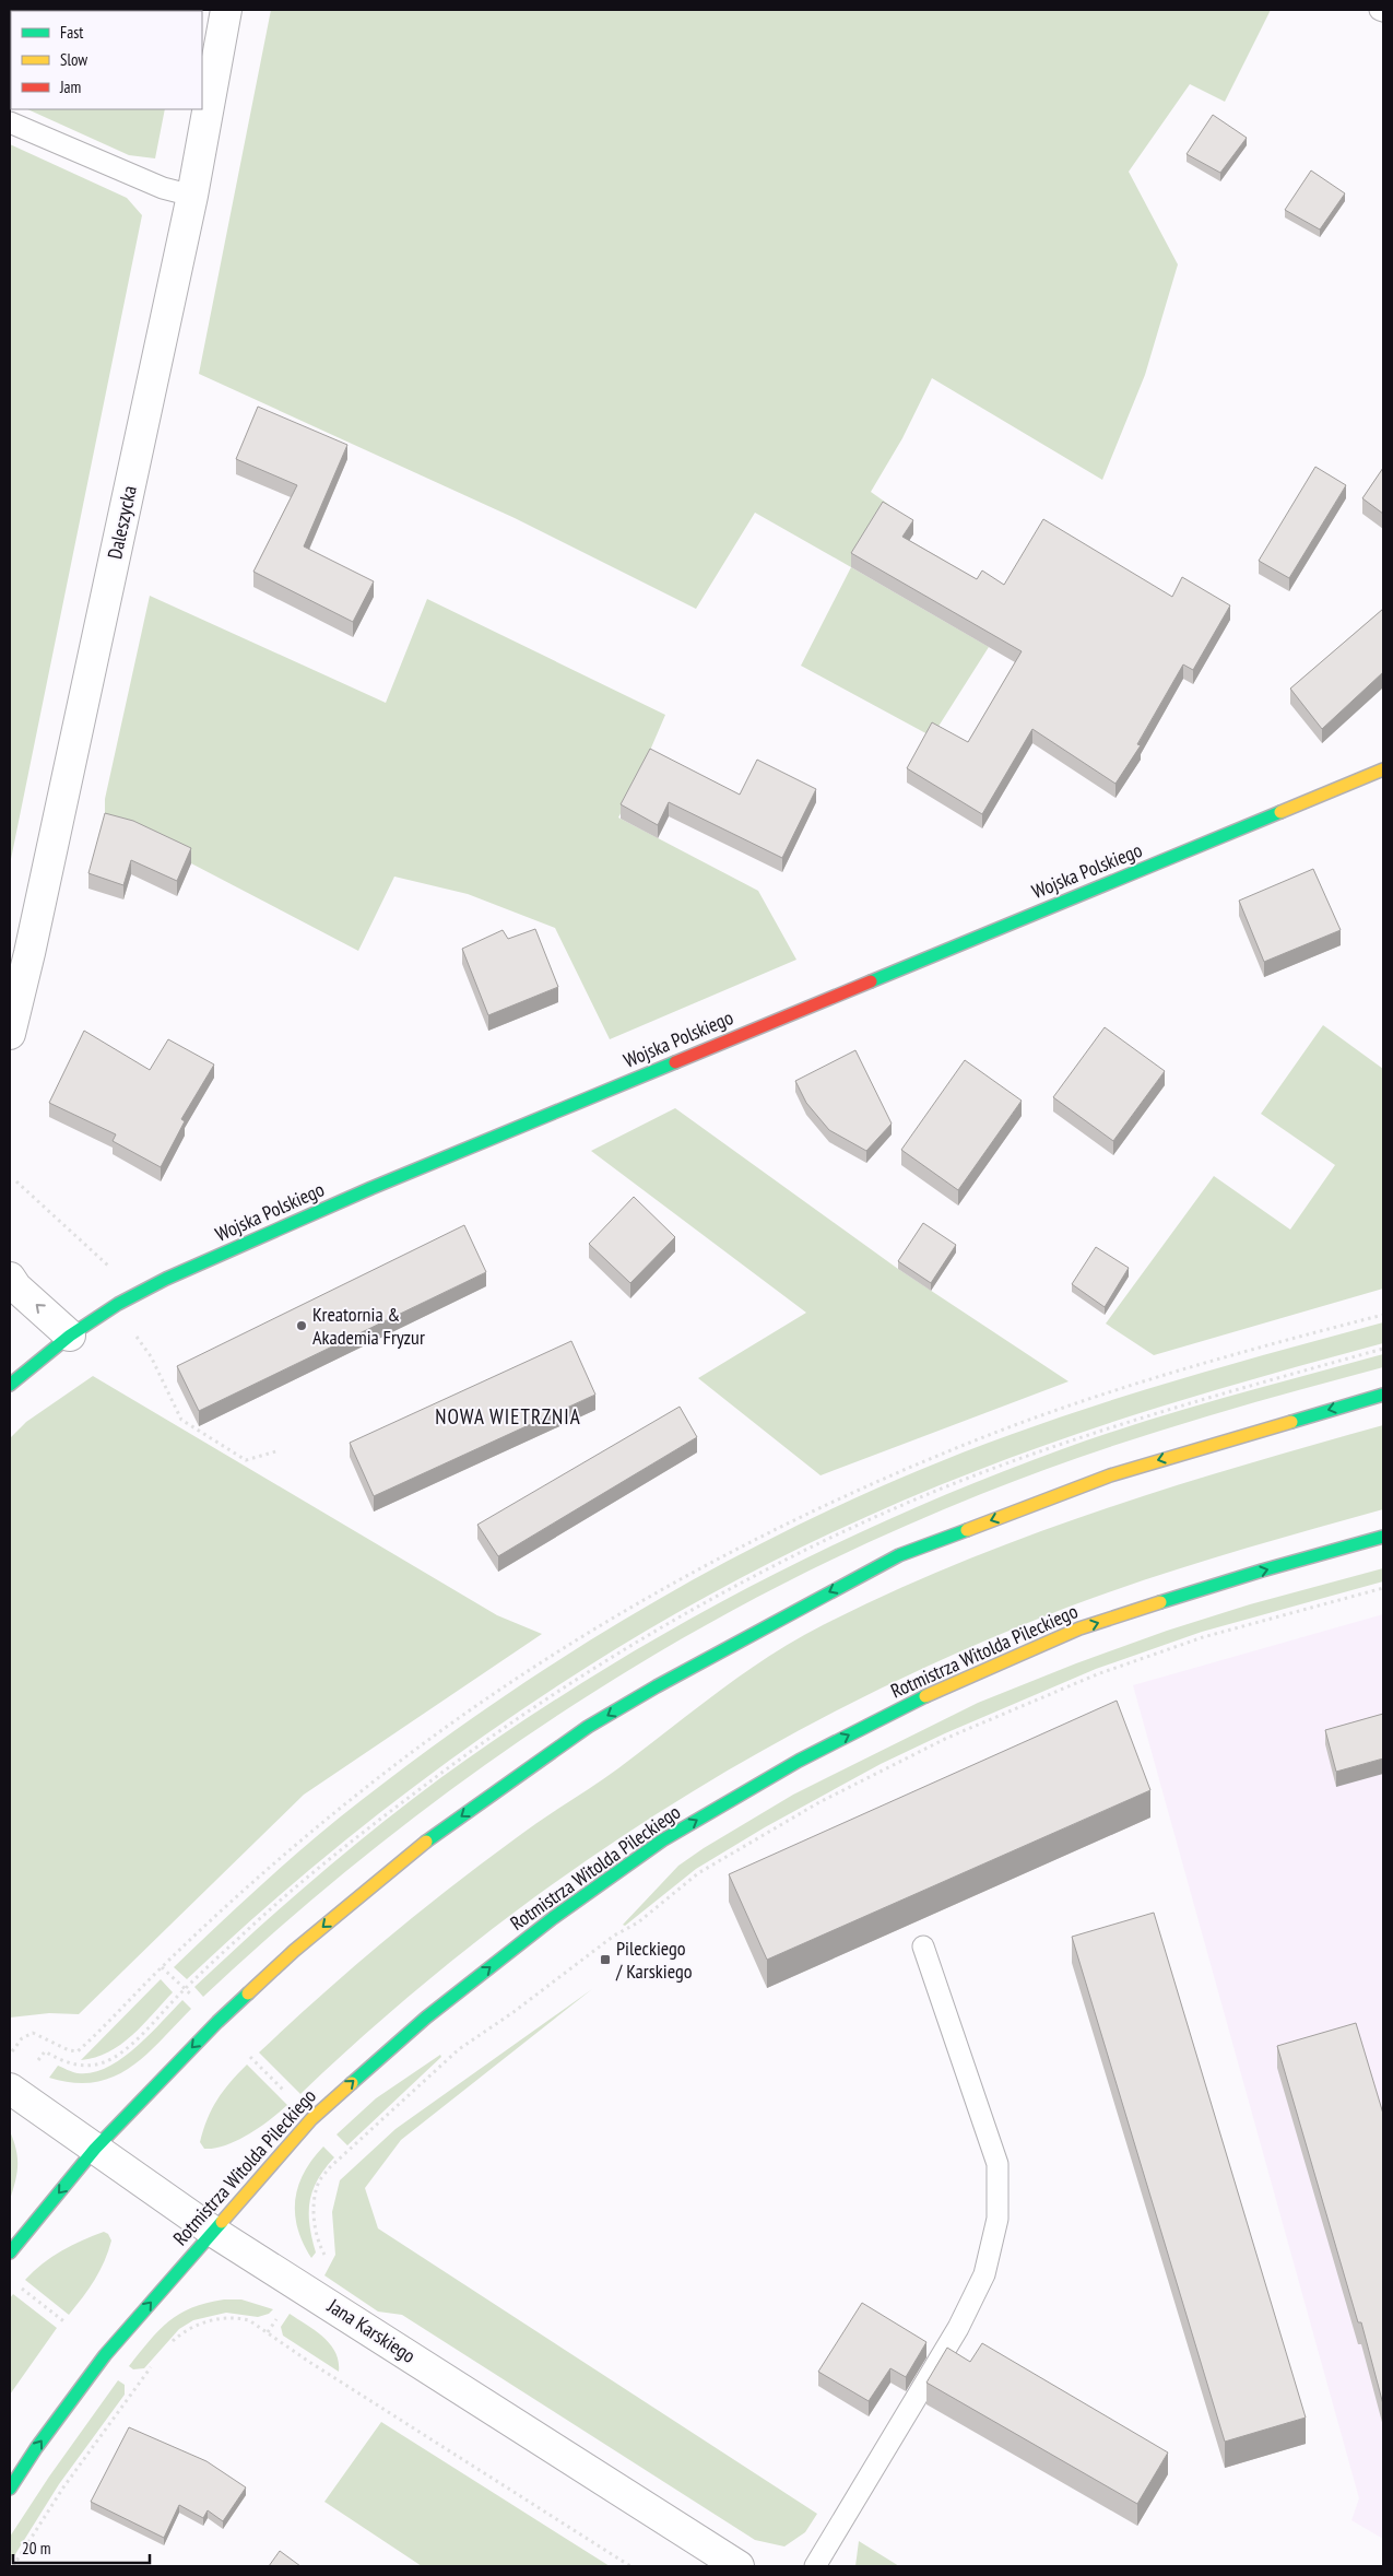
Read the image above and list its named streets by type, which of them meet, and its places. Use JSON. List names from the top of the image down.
{
  "streets": {
    "main road": ["Wojska Polskiego", "Rotmistrza Witolda Pileckiego"],
    "street": ["Daleszycka", "Jana Karskiego"]
  },
  "crossings": [
    ["Rotmistrza Witolda Pileckiego", "Jana Karskiego"]
  ],
  "one_way": ["Rotmistrza Witolda Pileckiego"],
  "districts": ["NOWA WIETRZNIA"],
  "places": {
    "other": ["Kreatornia & Akademia Fryzur"],
    "transit": ["Pileckiego / Karskiego"]
  },
  "legend": ["Fast", "Slow", "Jam"],
  "scale_bar": "20 m"
}
